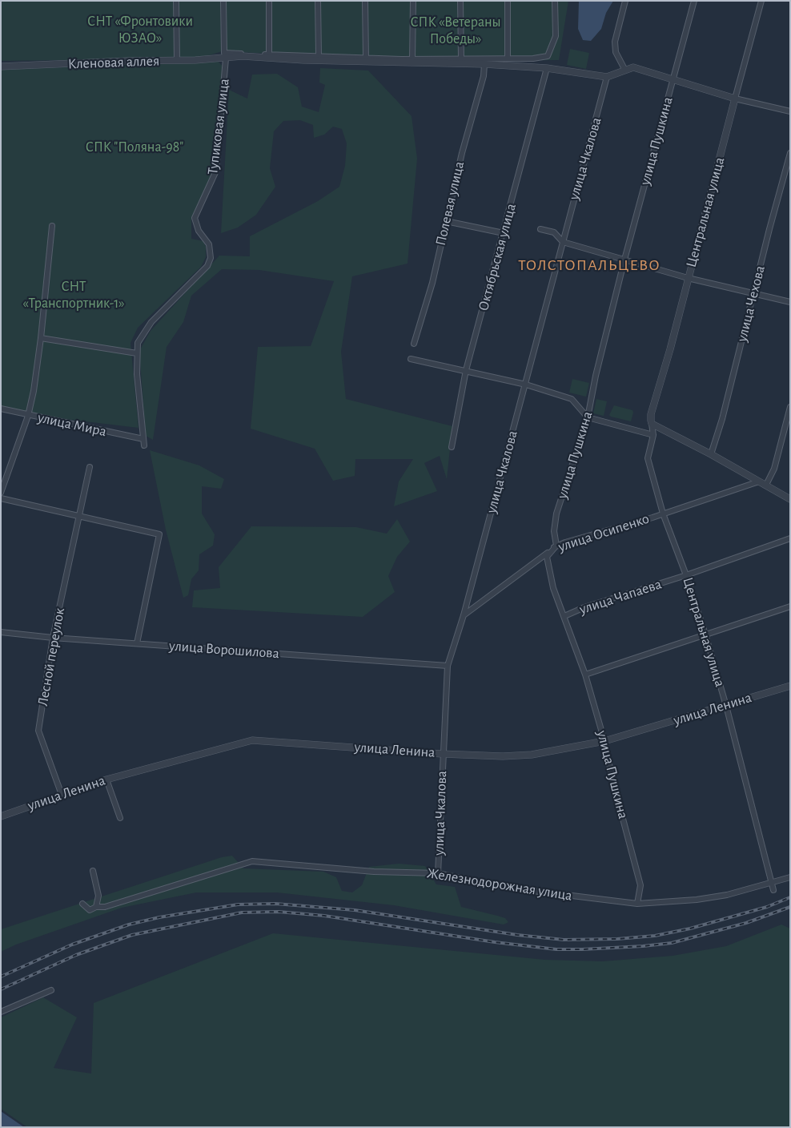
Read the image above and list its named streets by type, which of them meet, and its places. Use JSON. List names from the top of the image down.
{
  "streets": {
    "street": [
      "Кленовая аллея",
      "Тупиковая улица",
      "улица Пушкина",
      "улица Чкалова",
      "Полевая улица",
      "Центральная улица",
      "Октябрьская улица",
      "улица Чехова",
      "улица Мира",
      "улица Осипенко",
      "улица Чапаева",
      "улица Ворошилова",
      "Лесной переулок",
      "улица Ленина",
      "Железнодорожная улица"
    ]
  },
  "crossings": [
    ["Кленовая аллея", "Тупиковая улица"],
    ["Кленовая аллея", "улица Чкалова"],
    ["Кленовая аллея", "Полевая улица"],
    ["Кленовая аллея", "Октябрьская улица"],
    ["Тупиковая улица", "улица Мира"],
    ["улица Пушкина", "улица Осипенко"],
    ["улица Пушкина", "улица Чапаева"],
    ["улица Пушкина", "улица Ленина"],
    ["улица Пушкина", "Железнодорожная улица"],
    ["улица Чкалова", "улица Осипенко"],
    ["улица Чкалова", "улица Ворошилова"],
    ["улица Чкалова", "улица Ленина"],
    ["улица Чкалова", "Железнодорожная улица"],
    ["Центральная улица", "улица Осипенко"],
    ["Центральная улица", "улица Чапаева"],
    ["Центральная улица", "улица Ленина"],
    ["Центральная улица", "Железнодорожная улица"],
    ["улица Ворошилова", "Лесной переулок"],
    ["Лесной переулок", "улица Ленина"]
  ],
  "districts": ["ТОЛСТОПАЛЬЦЕВО"],
  "parks": [
    "СНТ «Фронтовики ЮЗАО»",
    "СПК «Ветераны Победы»",
    "СПК \"Поляна-98\"",
    "СНТ «Транспортник-1»"
  ]
}
